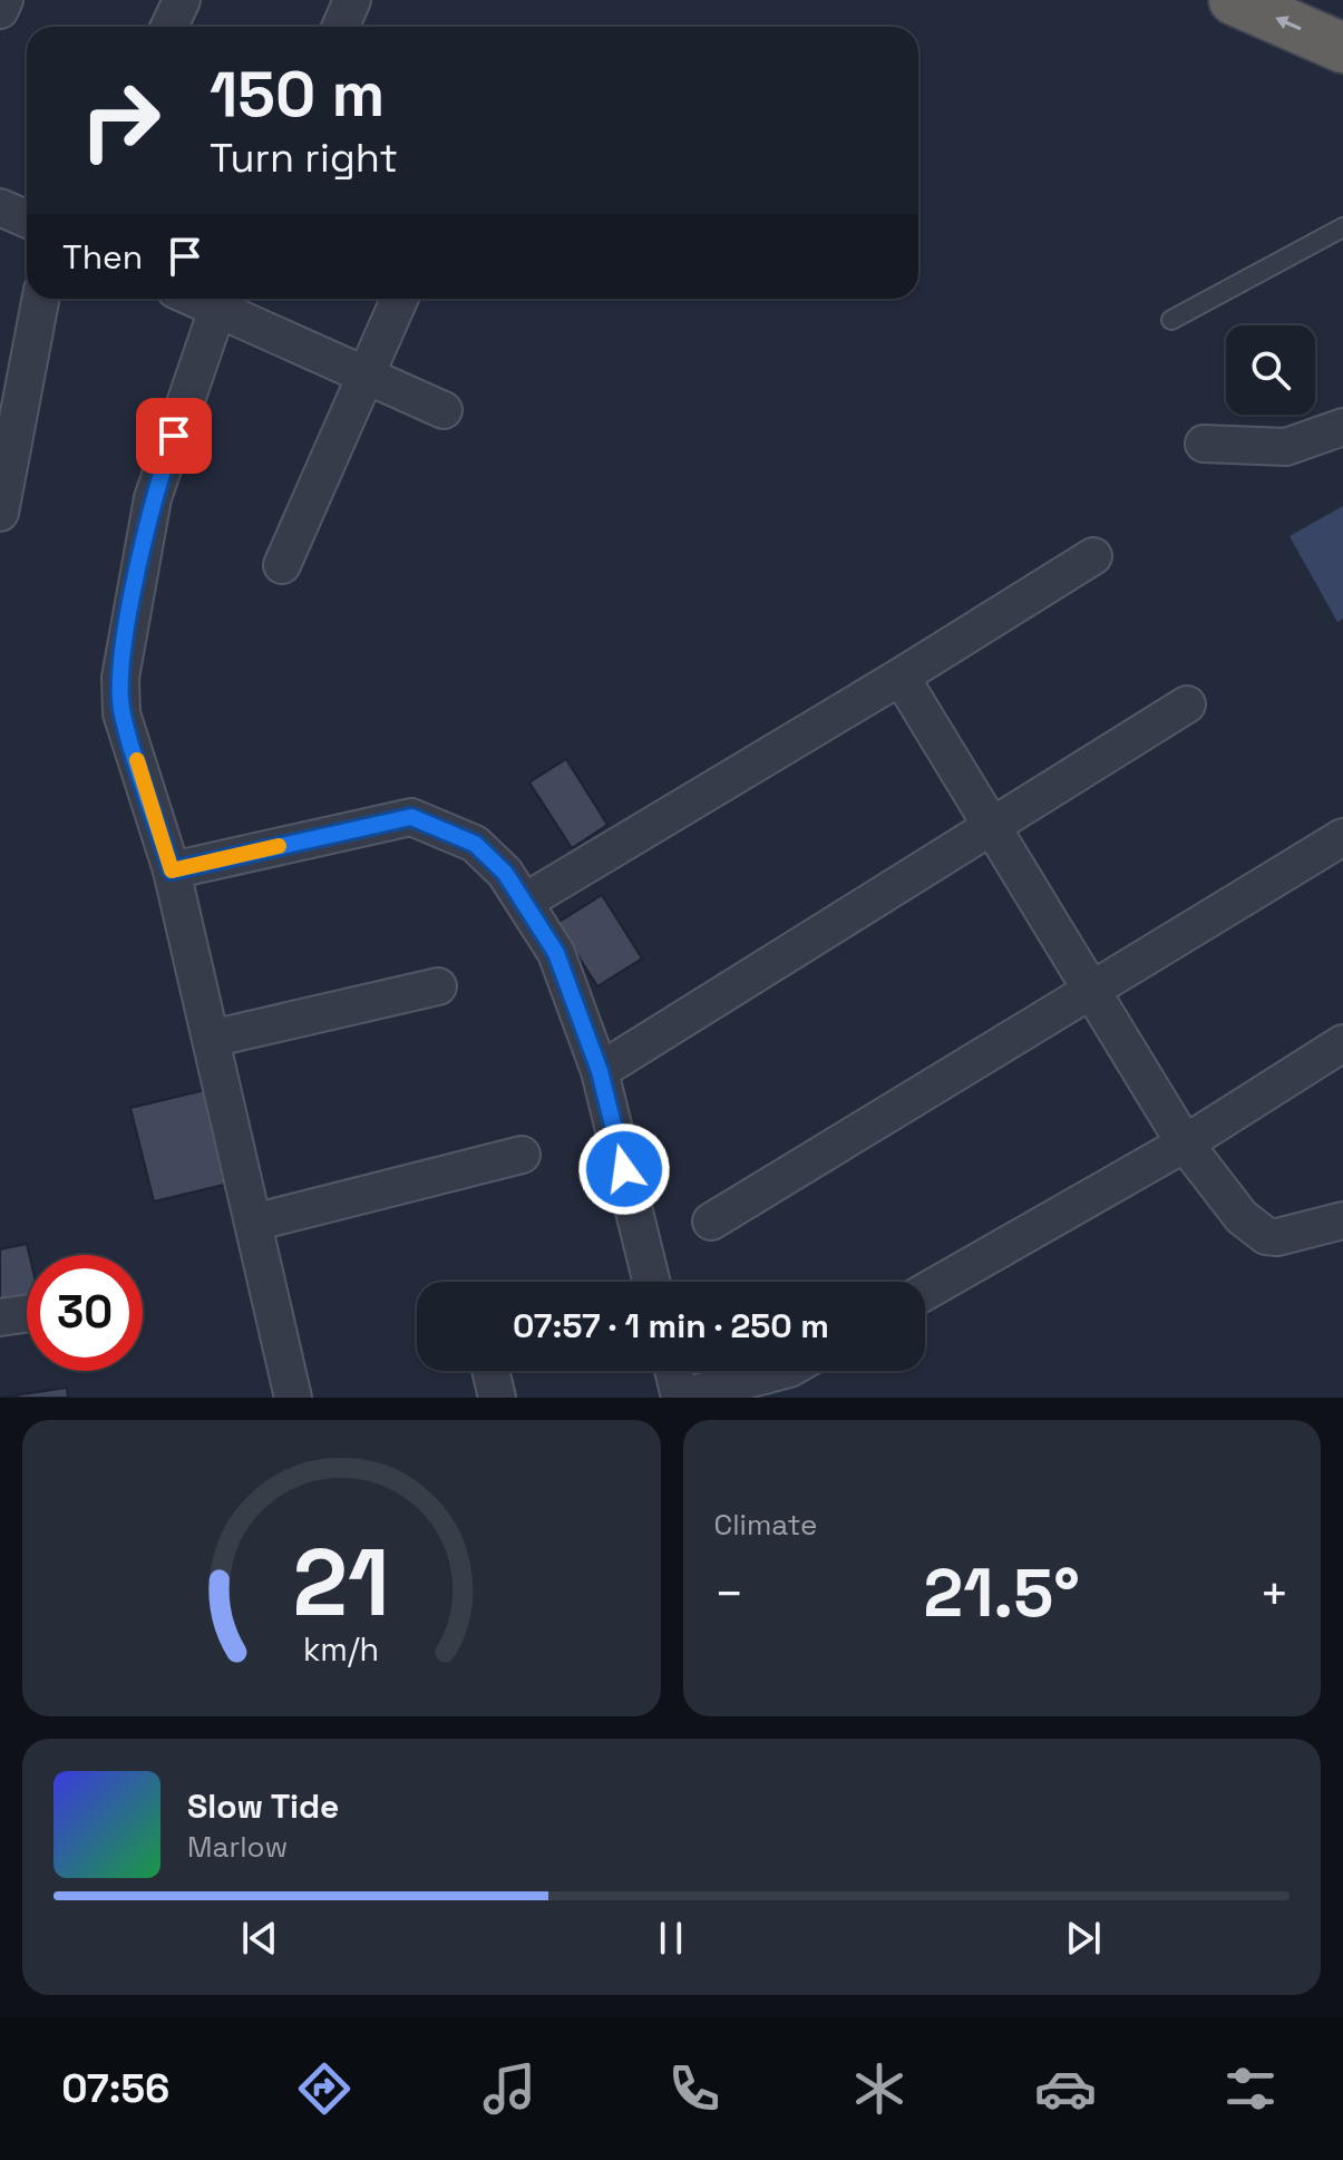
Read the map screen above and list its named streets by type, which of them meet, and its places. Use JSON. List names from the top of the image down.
{
  "page": {
    "turn": ["150 m", "Turn right"],
    "then": "Then",
    "limit": "30",
    "trip": "07:57 · 1 min · 250 m",
    "tile": "Climate",
    "heat": ["−", "21.5°", "+"],
    "song": ["Slow Tide", "Marlow"],
    "tabs": "07:56",
    "gauge": ["21", "km/h"]
  }
}
